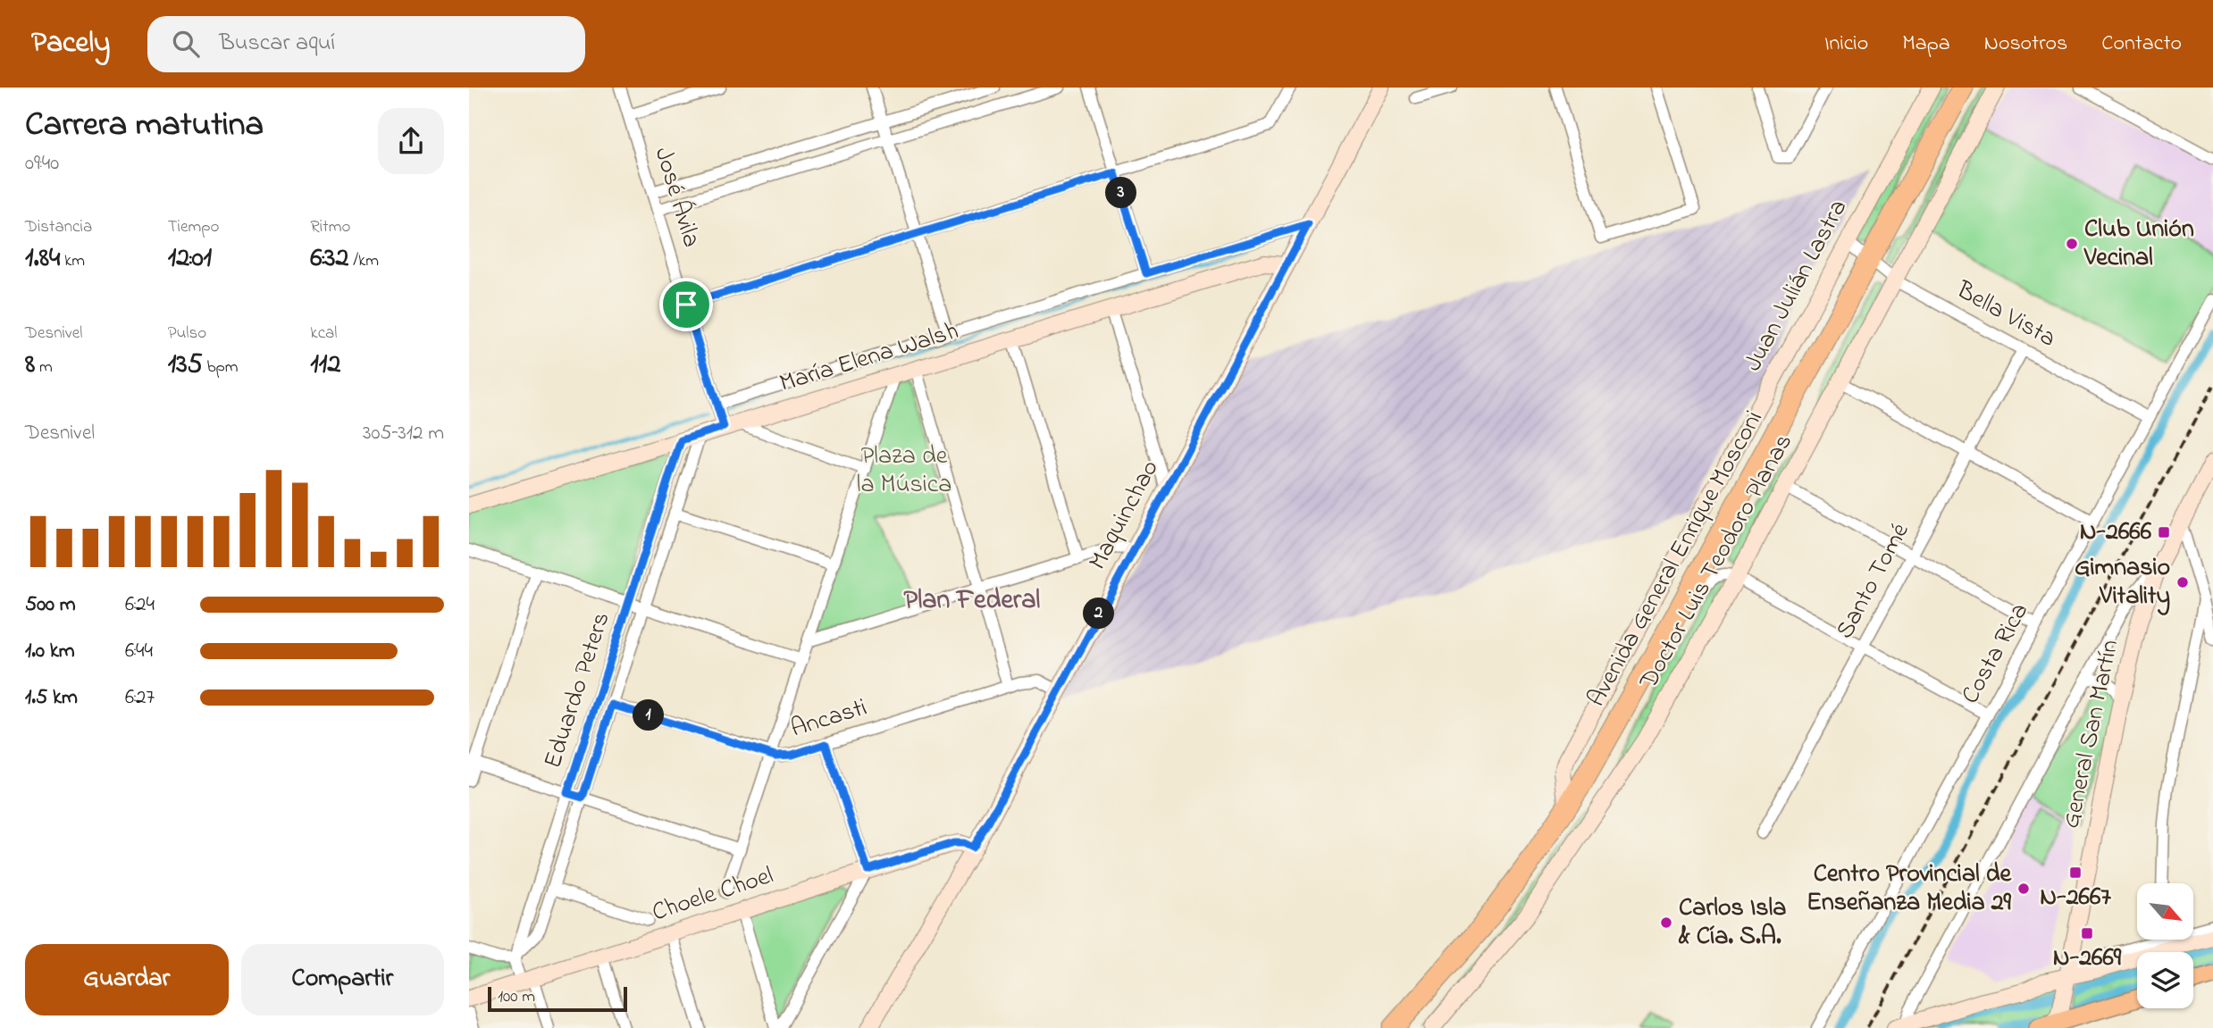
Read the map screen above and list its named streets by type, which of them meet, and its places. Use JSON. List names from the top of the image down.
{
  "streets": {
    "highway": ["Avenida General Enrique Mosconi"],
    "street": [
      "José Ávila",
      "Juan Julián Lastra",
      "Bella Vista",
      "María Elena Walsh",
      "Maquinchao",
      "Doctor Luis Teodoro Planas",
      "Santo Tomé",
      "Costa Rica",
      "Eduardo Peters",
      "Ancasti",
      "General San Martín",
      "Choele Choel"
    ]
  },
  "crossings": [
    ["José Ávila", "María Elena Walsh"],
    ["Juan Julián Lastra", "Bella Vista"],
    ["Juan Julián Lastra", "Avenida General Enrique Mosconi"],
    ["Bella Vista", "Avenida General Enrique Mosconi"],
    ["Bella Vista", "Doctor Luis Teodoro Planas"],
    ["Bella Vista", "Santo Tomé"],
    ["Bella Vista", "Costa Rica"],
    ["María Elena Walsh", "Maquinchao"],
    ["María Elena Walsh", "Eduardo Peters"],
    ["Maquinchao", "Ancasti"],
    ["Maquinchao", "Choele Choel"],
    ["Eduardo Peters", "Ancasti"]
  ],
  "districts": ["Plan Federal"],
  "parks": ["Plaza de la Música"],
  "places": {
    "other": [
      "Club Unión Vecinal",
      "Gimnasio Vitality",
      "Centro Provincial de Enseñanza Media 29",
      "Carlos Isla & Cía. S.A."
    ],
    "transit": ["N-2666", "N-2667", "N-2669"]
  },
  "scale_bar": "100 m",
  "north": "bottom right",
  "page": {
    "header": "Pacely",
    "search": "Buscar aquí",
    "nav": [
      "Inicio",
      "Mapa",
      "Nosotros",
      "Contacto"
    ],
    "heading": ["Carrera matutina", "09:40"],
    "pins": ["3", "2", "1"],
    "stats": [
      ["Distancia", "1.84 km"],
      ["Tiempo", "12:01"],
      ["Ritmo", "6:32 /km"],
      ["Desnivel", "8 m"],
      ["Pulso", "135 bpm"],
      ["kcal", "112"]
    ],
    "chart": ["Desnivel", "305–312 m"],
    "list": [
      {
        "name": "500 m",
        "note": "6:24"
      },
      {
        "name": "1.0 km",
        "note": "6:44"
      },
      {
        "name": "1.5 km",
        "note": "6:27"
      }
    ],
    "buttons": ["Guardar", "Compartir"],
    "scale": "100 m"
  }
}
